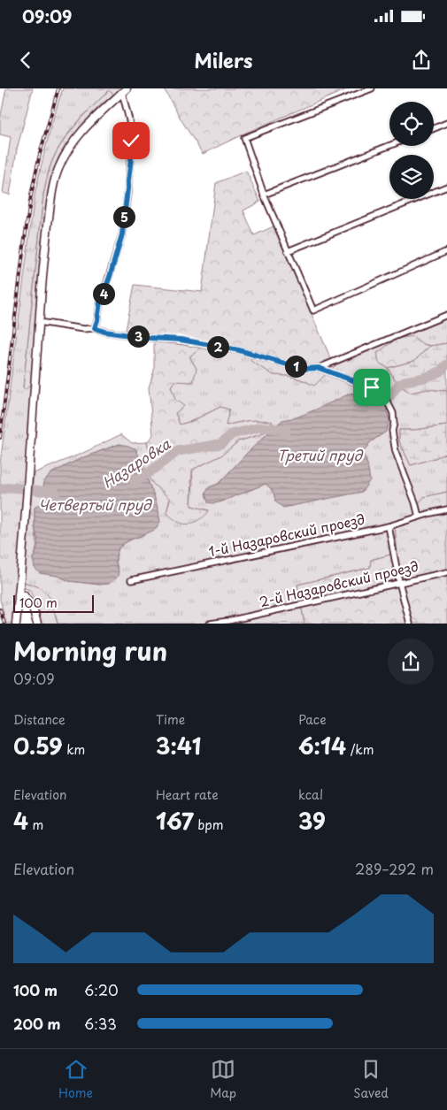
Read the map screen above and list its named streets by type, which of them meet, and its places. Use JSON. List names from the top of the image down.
{
  "streets": {
    "street": ["1-й Назаровский проезд", "2-й Назаровский проезд"]
  },
  "water": ["Третий пруд", "Назаровка", "Четвертый пруд"],
  "scale_bar": "100 m",
  "page": {
    "status": "09:09",
    "header": "Milers",
    "pins": [
      "5",
      "4",
      "3",
      "2",
      "1"
    ],
    "scale": "100 m",
    "heading": ["Morning run", "09:09"],
    "stats": [
      ["Distance", "0.59 km"],
      ["Time", "3:41"],
      ["Pace", "6:14 /km"],
      ["Elevation", "4 m"],
      ["Heart rate", "167 bpm"],
      ["kcal", "39"]
    ],
    "chart": ["Elevation", "289–292 m"],
    "list": [
      {
        "name": "100 m",
        "note": "6:20"
      },
      {
        "name": "200 m",
        "note": "6:33"
      }
    ],
    "tabs": ["Home", "Map", "Saved"]
  }
}
